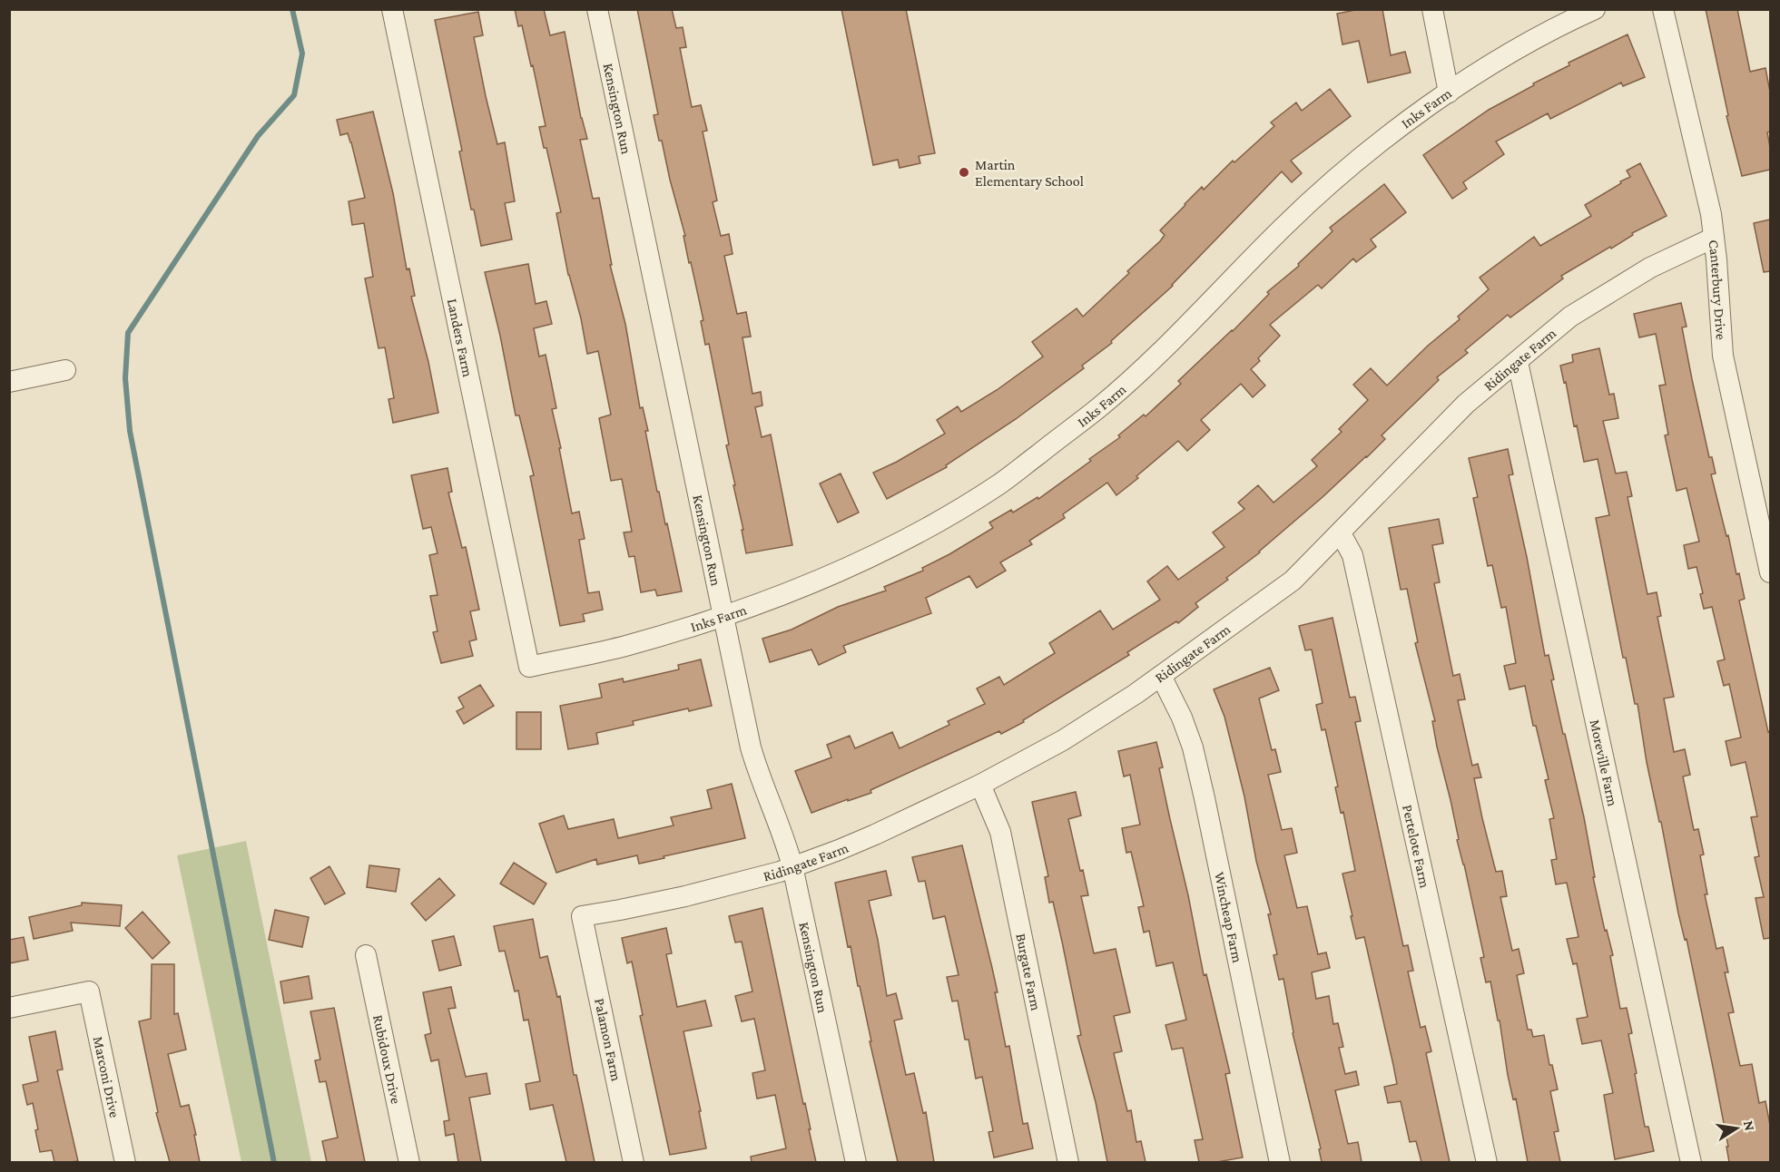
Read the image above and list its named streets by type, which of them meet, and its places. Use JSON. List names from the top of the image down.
{
  "streets": {
    "street": [
      "Kensington Run",
      "Inks Farm",
      "Canterbury Drive",
      "Landers Farm",
      "Ridingate Farm",
      "Moreville Farm",
      "Pertelote Farm",
      "Wincheap Farm",
      "Burgate Farm",
      "Palamon Farm",
      "Rubidoux Drive",
      "Marconi Drive"
    ]
  },
  "crossings": [
    ["Kensington Run", "Inks Farm"],
    ["Kensington Run", "Ridingate Farm"],
    ["Inks Farm", "Landers Farm"],
    ["Canterbury Drive", "Ridingate Farm"],
    ["Ridingate Farm", "Moreville Farm"],
    ["Ridingate Farm", "Pertelote Farm"],
    ["Ridingate Farm", "Wincheap Farm"],
    ["Ridingate Farm", "Burgate Farm"],
    ["Ridingate Farm", "Palamon Farm"]
  ],
  "places": ["Martin Elementary School"],
  "north": "right"
}
